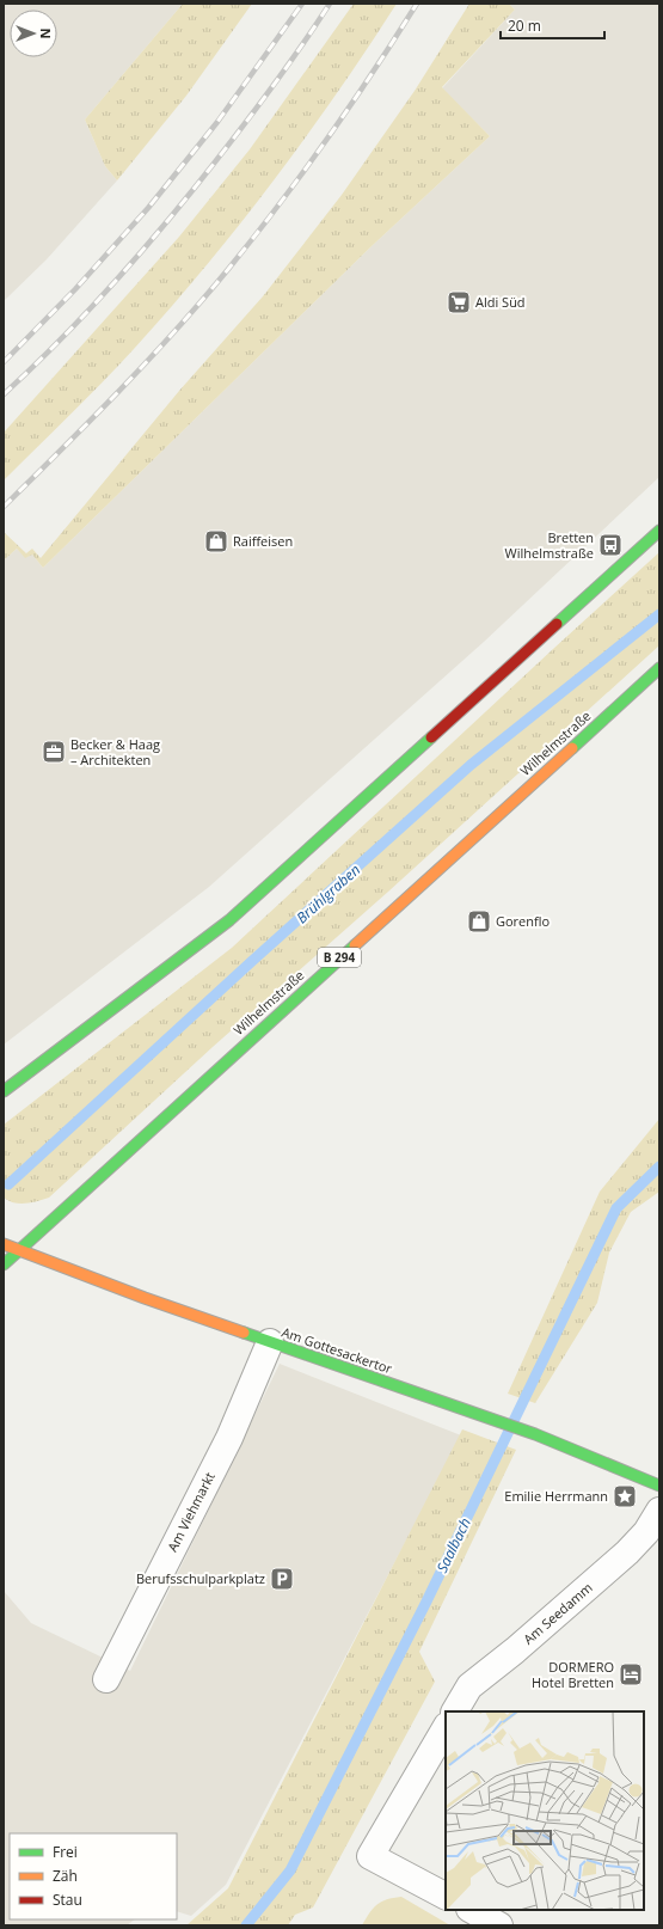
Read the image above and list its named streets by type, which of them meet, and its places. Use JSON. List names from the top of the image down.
{
  "streets": {
    "main road": ["Wilhelmstraße", "B 294", "Am Gottesackertor"],
    "street": ["Am Viehmarkt", "Am Seedamm"]
  },
  "crossings": [
    ["Wilhelmstraße", "Am Gottesackertor"],
    ["Am Gottesackertor", "Am Viehmarkt"]
  ],
  "water": ["Brühlgraben", "Saalbach"],
  "places": {
    "supermarket": ["Aldi Süd"],
    "shop": ["Raiffeisen", "Gorenflo"],
    "bus stop": ["Bretten Wilhelmstraße"],
    "office": ["Becker & Haag – Architekten"],
    "place": ["Emilie Herrmann"],
    "parking": ["Berufsschulparkplatz"],
    "hotel": ["DORMERO Hotel Bretten"]
  },
  "legend": ["Frei", "Zäh", "Stau"],
  "scale_bar": "20 m",
  "north": "right"
}
